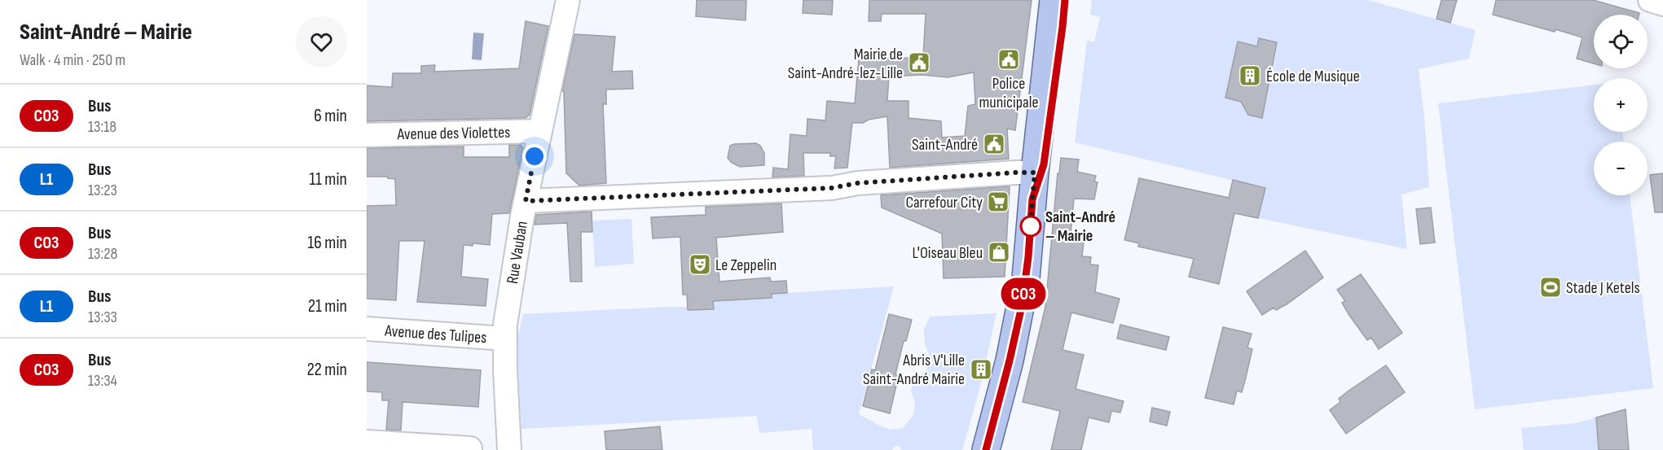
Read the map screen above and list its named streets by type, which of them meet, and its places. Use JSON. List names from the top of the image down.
{
  "streets": {
    "street": ["Avenue des Violettes", "Rue Vauban", "Avenue des Tulipes"]
  },
  "crossings": [
    ["Avenue des Violettes", "Rue Vauban"],
    ["Rue Vauban", "Avenue des Tulipes"]
  ],
  "places": {
    "public building": ["Police municipale", "Mairie de Saint-André-lez-Lille", "Saint-André"],
    "building": ["École de Musique", "Abris V'Lille Saint-André Mairie"],
    "supermarket": ["Carrefour City"],
    "other": ["Saint-André – Mairie"],
    "shop": ["L'Oiseau Bleu"],
    "theatre": ["Le Zeppelin"],
    "sports": ["Stade J Ketels"]
  },
  "lines": ["bus line CO3"],
  "page": {
    "heading": ["Saint-André – Mairie", "Walk · 4 min · 250 m"],
    "on_map": "CO3",
    "map_buttons": ["+", "−"],
    "list": [
      {
        "mark": "CO3",
        "name": "Bus",
        "note": "13:18",
        "value": "6 min"
      },
      {
        "mark": "L1",
        "name": "Bus",
        "note": "13:23",
        "value": "11 min"
      },
      {
        "mark": "CO3",
        "name": "Bus",
        "note": "13:28",
        "value": "16 min"
      },
      {
        "mark": "L1",
        "name": "Bus",
        "note": "13:33",
        "value": "21 min"
      },
      {
        "mark": "CO3",
        "name": "Bus",
        "note": "13:34",
        "value": "22 min"
      }
    ]
  }
}
